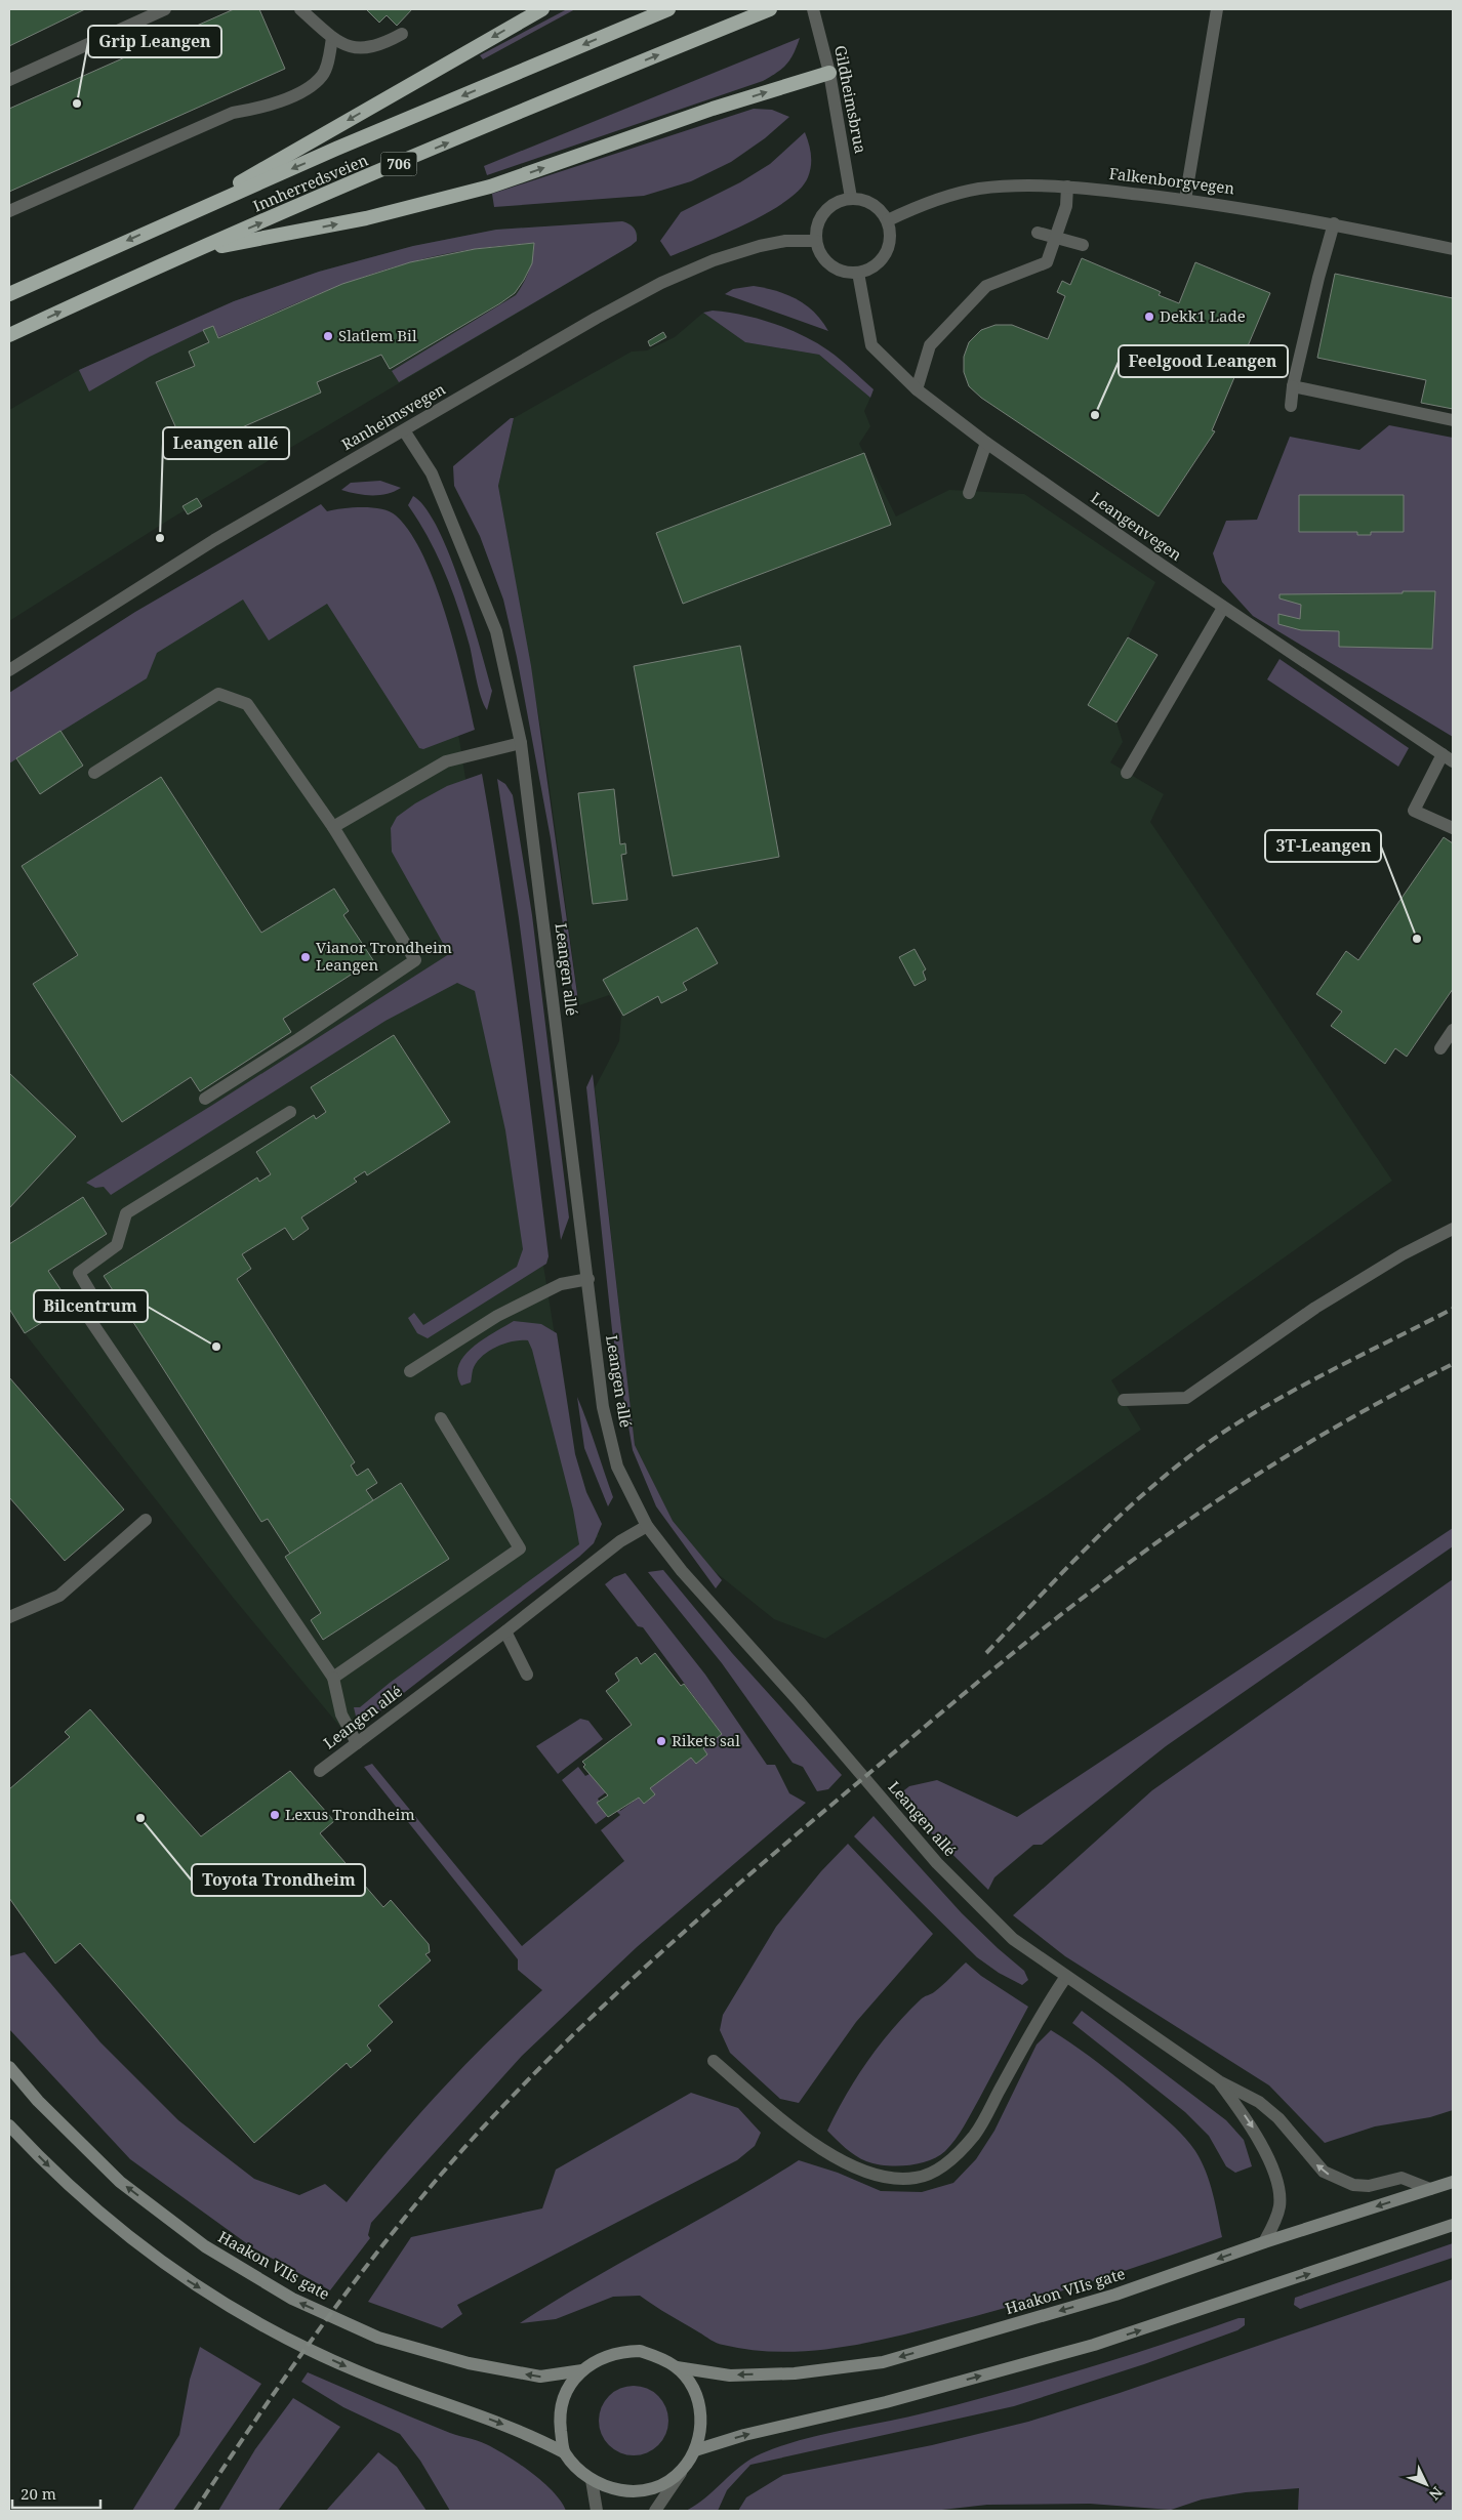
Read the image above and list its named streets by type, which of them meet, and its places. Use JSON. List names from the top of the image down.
{
  "streets": {
    "highway": ["706", "Innherredsveien"],
    "main road": ["Haakon VIIs gate"],
    "street": [
      "Gildheimsbrua",
      "Falkenborgvegen",
      "Ranheimsvegen",
      "Leangenvegen",
      "Leangen allé"
    ]
  },
  "crossings": [
    ["Gildheimsbrua", "706"],
    ["Gildheimsbrua", "Falkenborgvegen"],
    ["Gildheimsbrua", "Ranheimsvegen"],
    ["Gildheimsbrua", "Leangenvegen"],
    ["706", "Innherredsveien"],
    ["Falkenborgvegen", "Ranheimsvegen"],
    ["Falkenborgvegen", "Leangenvegen"],
    ["Ranheimsvegen", "Leangenvegen"],
    ["Ranheimsvegen", "Leangen allé"],
    ["Leangen allé", "Haakon VIIs gate"]
  ],
  "places": [
    "Grip Leangen",
    "Dekk1 Lade",
    "Slatlem Bil",
    "Feelgood Leangen",
    "Leangen allé",
    "3T-Leangen",
    "Vianor Trondheim Leangen",
    "Bilcentrum",
    "Rikets sal",
    "Lexus Trondheim",
    "Toyota Trondheim"
  ],
  "scale_bar": "20 m",
  "north": "bottom right"
}
